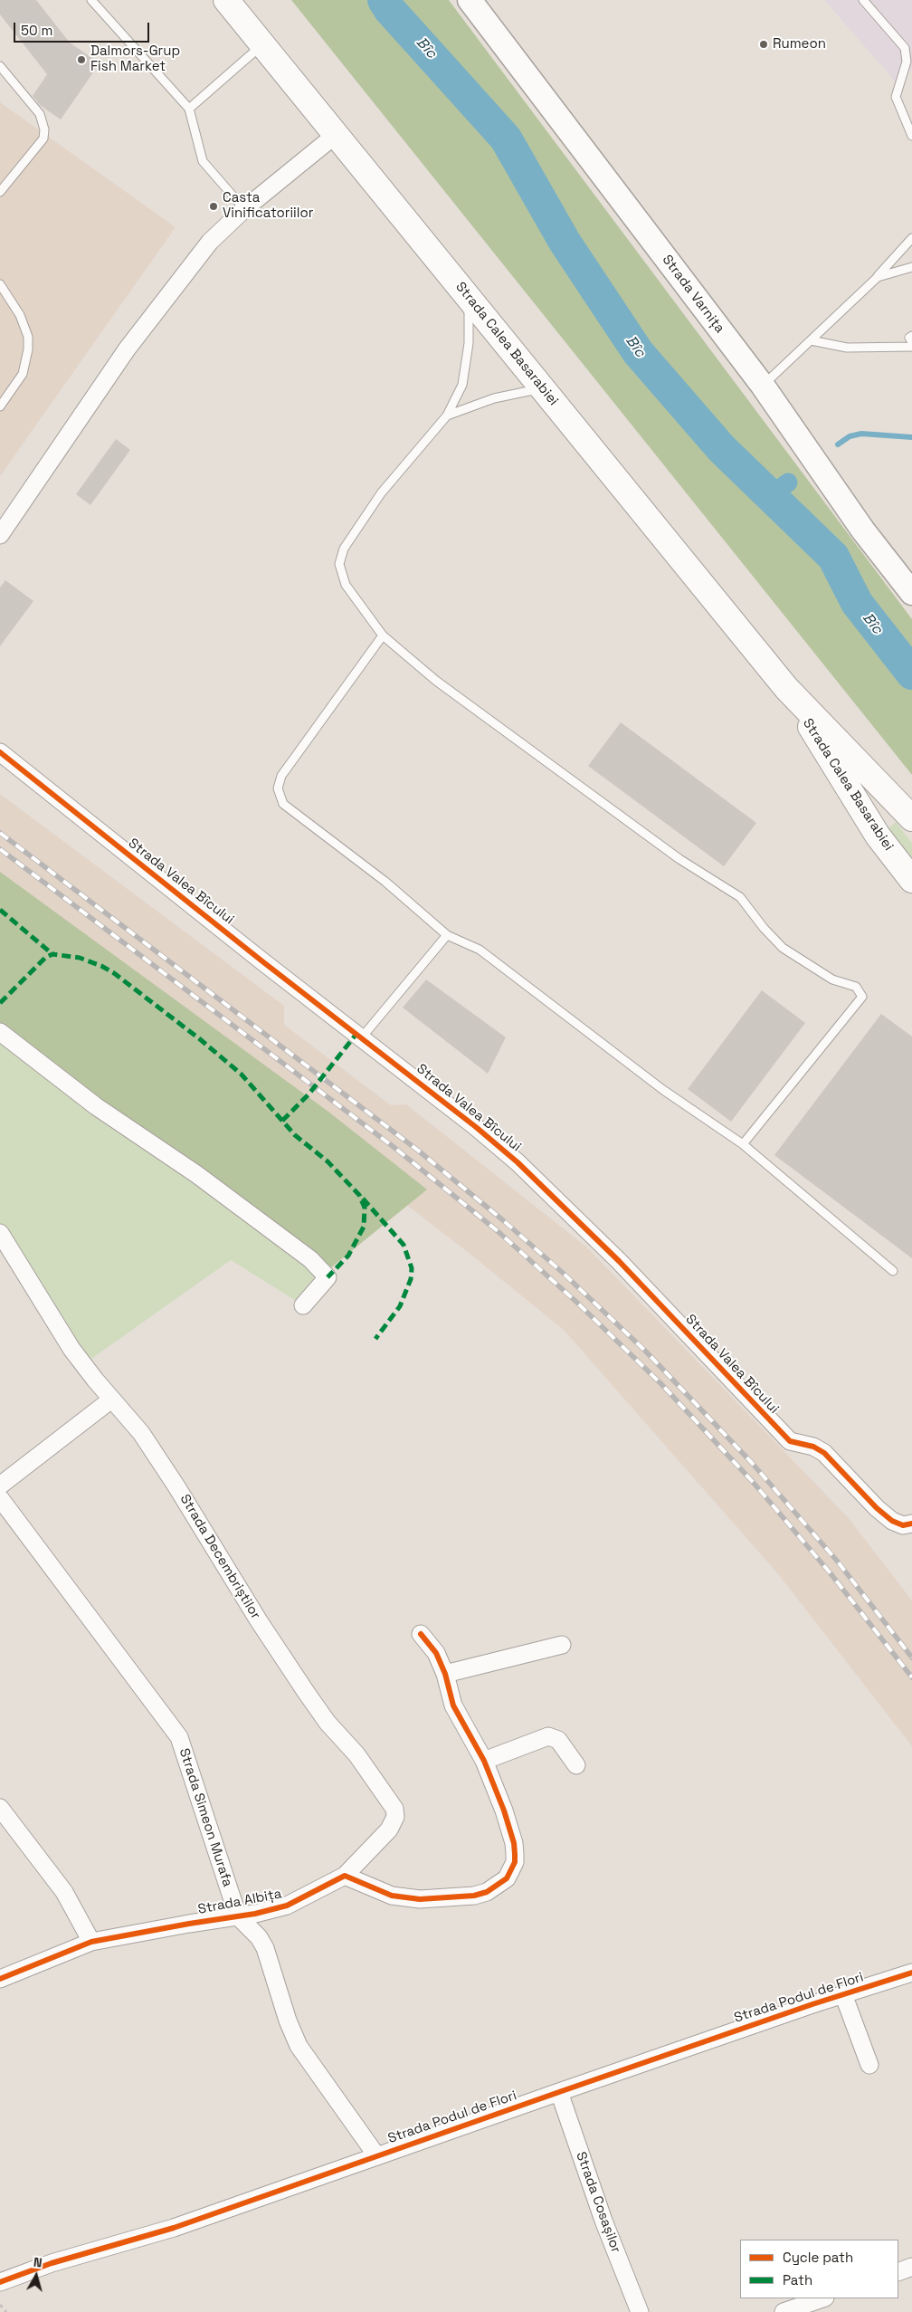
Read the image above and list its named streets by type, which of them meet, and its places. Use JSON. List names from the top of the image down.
{
  "streets": {
    "main road": ["Strada Calea Basarabiei"],
    "street": [
      "Strada Varnița",
      "Strada Valea Bîcului",
      "Strada Decembriștilor",
      "Strada Simeon Murafa",
      "Strada Albița",
      "Strada Podul de Flori",
      "Strada Cosașilor"
    ]
  },
  "crossings": [
    ["Strada Decembriștilor", "Strada Albița"],
    ["Strada Simeon Murafa", "Strada Albița"],
    ["Strada Simeon Murafa", "Strada Podul de Flori"],
    ["Strada Podul de Flori", "Strada Cosașilor"]
  ],
  "water": ["Bîc"],
  "places": ["Rumeon", "Dalmors-Grup Fish Market", "Casta Vinificatoriilor"],
  "legend": ["Cycle path", "Path"],
  "scale_bar": "50 m",
  "north": "top"
}
